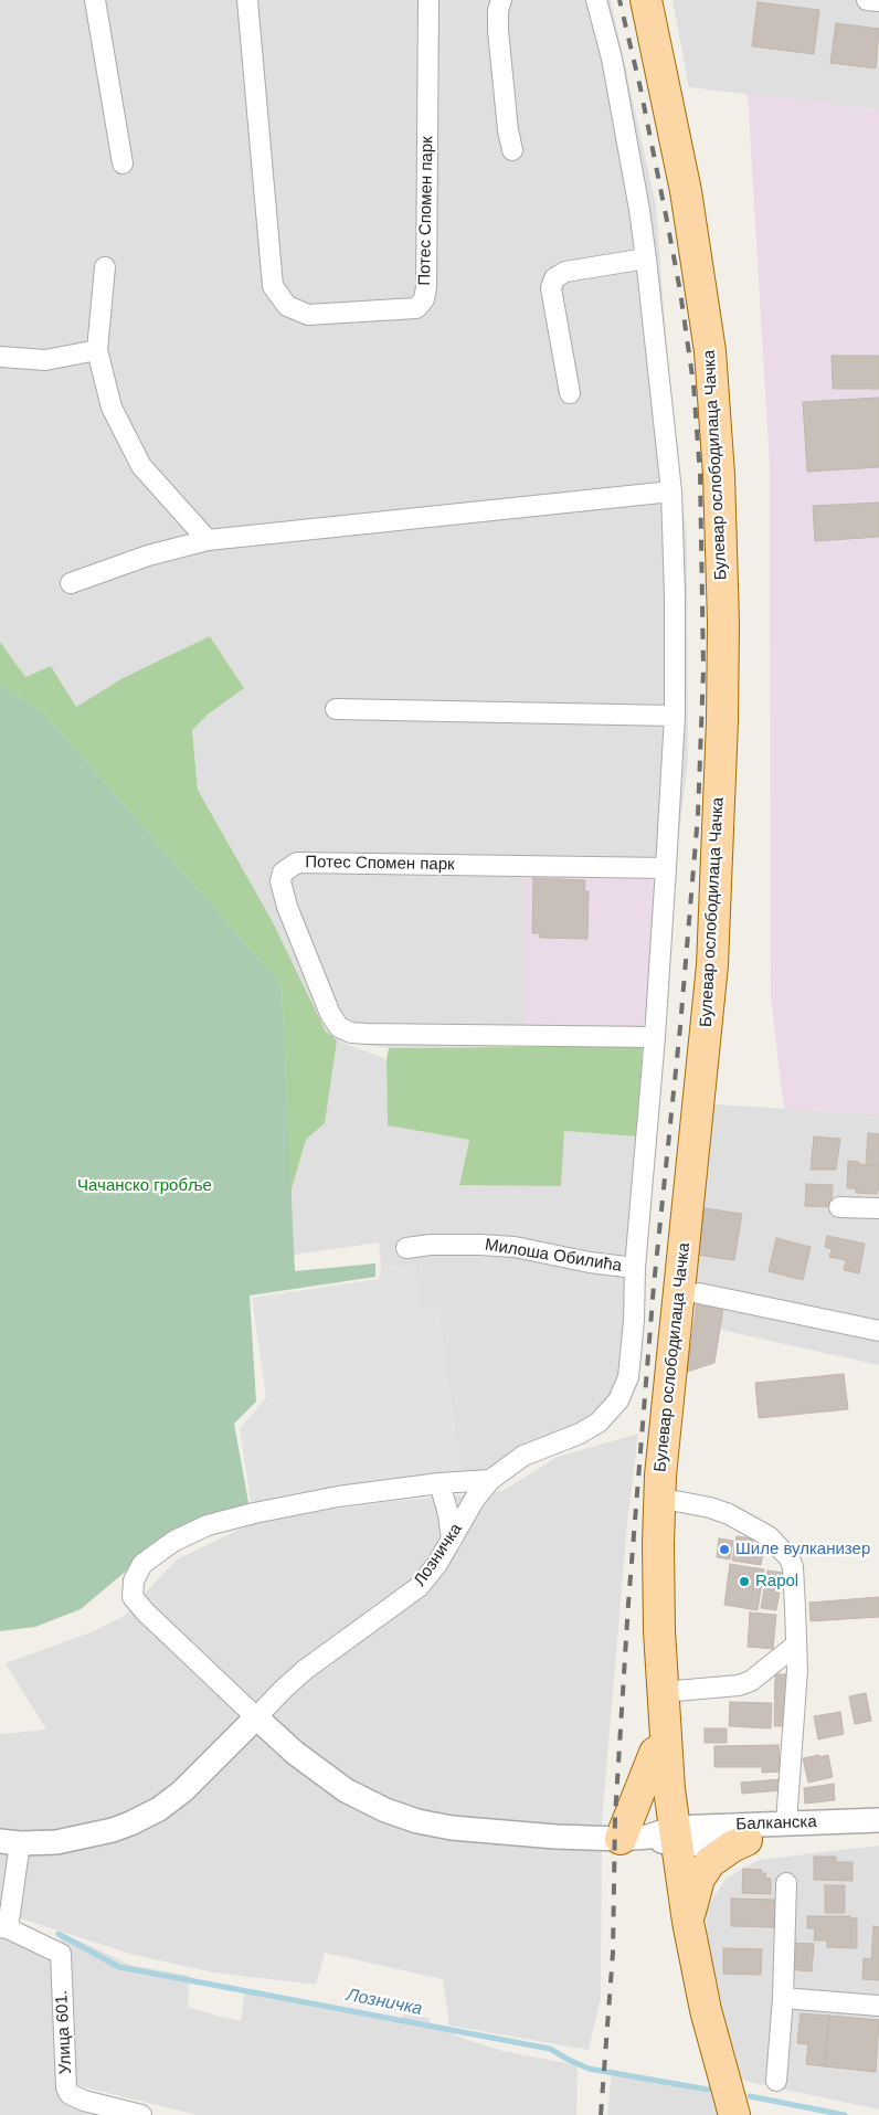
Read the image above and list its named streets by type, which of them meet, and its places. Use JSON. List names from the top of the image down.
{
  "streets": {
    "main road": ["Булевар ослободилаца Чачка"],
    "street": [
      "Потес Спомен парк",
      "Милоша Обилића",
      "Лозничка",
      "Балканска",
      "Улица 601."
    ]
  },
  "crossings": [
    ["Булевар ослободилаца Чачка", "Балканска"],
    ["Милоша Обилића", "Лозничка"]
  ],
  "water": ["Лозничка"],
  "parks": ["Чачанско гробље"],
  "places": ["Шиле вулканизер", "Rapol"]
}
